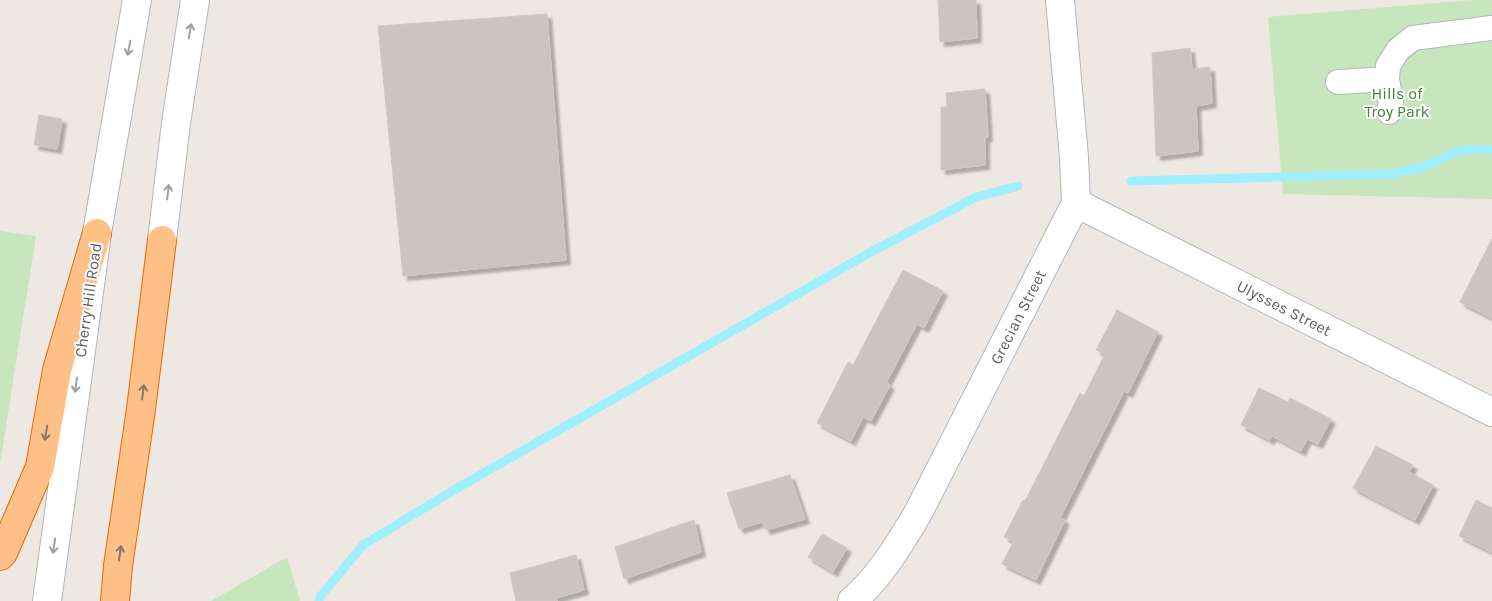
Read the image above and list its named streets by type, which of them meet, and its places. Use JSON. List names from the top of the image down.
{
  "streets": {
    "street": ["Cherry Hill Road", "Ulysses Street", "Grecian Street"]
  },
  "crossings": [
    ["Ulysses Street", "Grecian Street"]
  ],
  "parks": ["Hills of Troy Park"]
}
